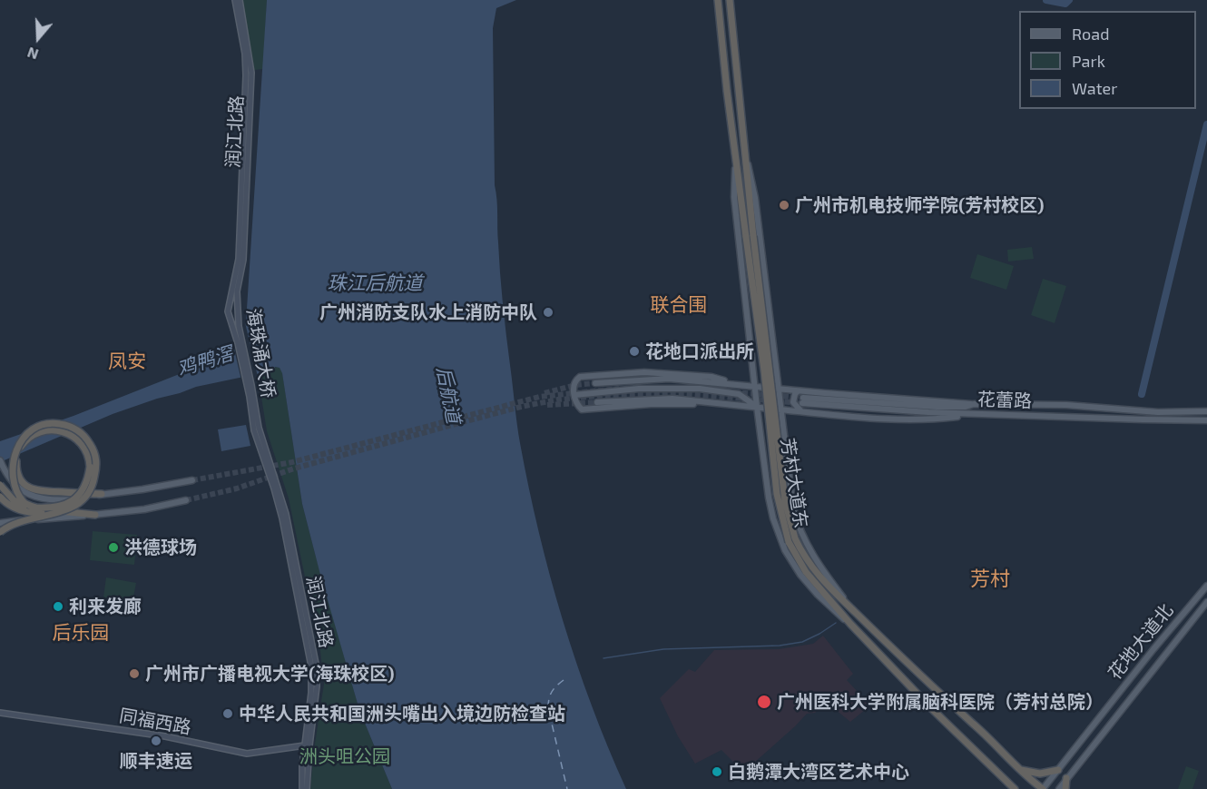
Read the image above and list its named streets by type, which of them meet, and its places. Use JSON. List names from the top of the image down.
{
  "streets": {
    "highway": ["芳村大道东"],
    "main road": [
      "润江北路",
      "海珠涌大桥",
      "花蕾路",
      "花地大道北",
      "同福西路"
    ]
  },
  "crossings": [
    ["润江北路", "海珠涌大桥"],
    ["润江北路", "同福西路"]
  ],
  "districts": [
    "联合围",
    "凤安",
    "芳村",
    "后乐园"
  ],
  "water": ["珠江后航道", "鸡鸭滘", "后航道"],
  "parks": ["洲头咀公园"],
  "places": [
    "广州市机电技师学院(芳村校区)",
    "广州消防支队水上消防中队",
    "花地口派出所",
    "洪德球场",
    "利来发廊",
    "广州市广播电视大学(海珠校区)",
    "广州医科大学附属脑科医院（芳村总院）",
    "中华人民共和国洲头嘴出入境边防检查站",
    "顺丰速运",
    "白鹅潭大湾区艺术中心"
  ],
  "legend": ["Road", "Park", "Water"],
  "north": "bottom"
}
